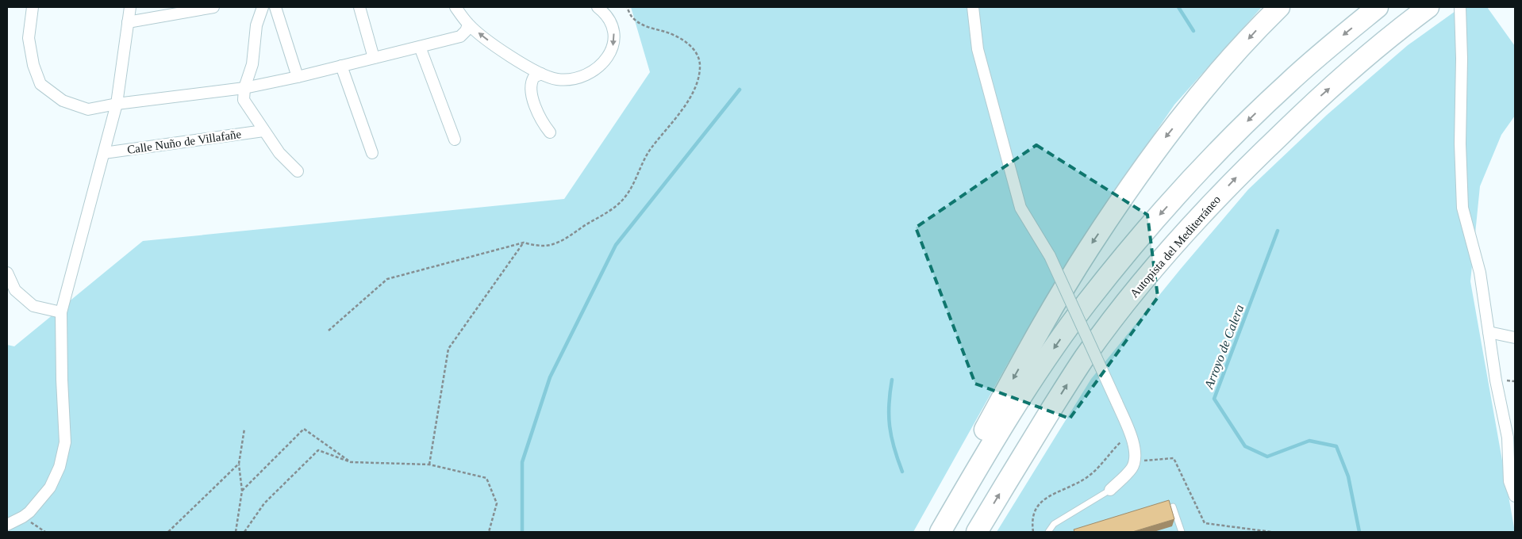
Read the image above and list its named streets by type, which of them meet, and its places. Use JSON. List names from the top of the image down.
{
  "streets": {
    "highway": ["Autopista del Mediterráneo"],
    "street": ["Calle Nuño de Villafañe"]
  },
  "water": ["Arroyo de Calera"]
}
